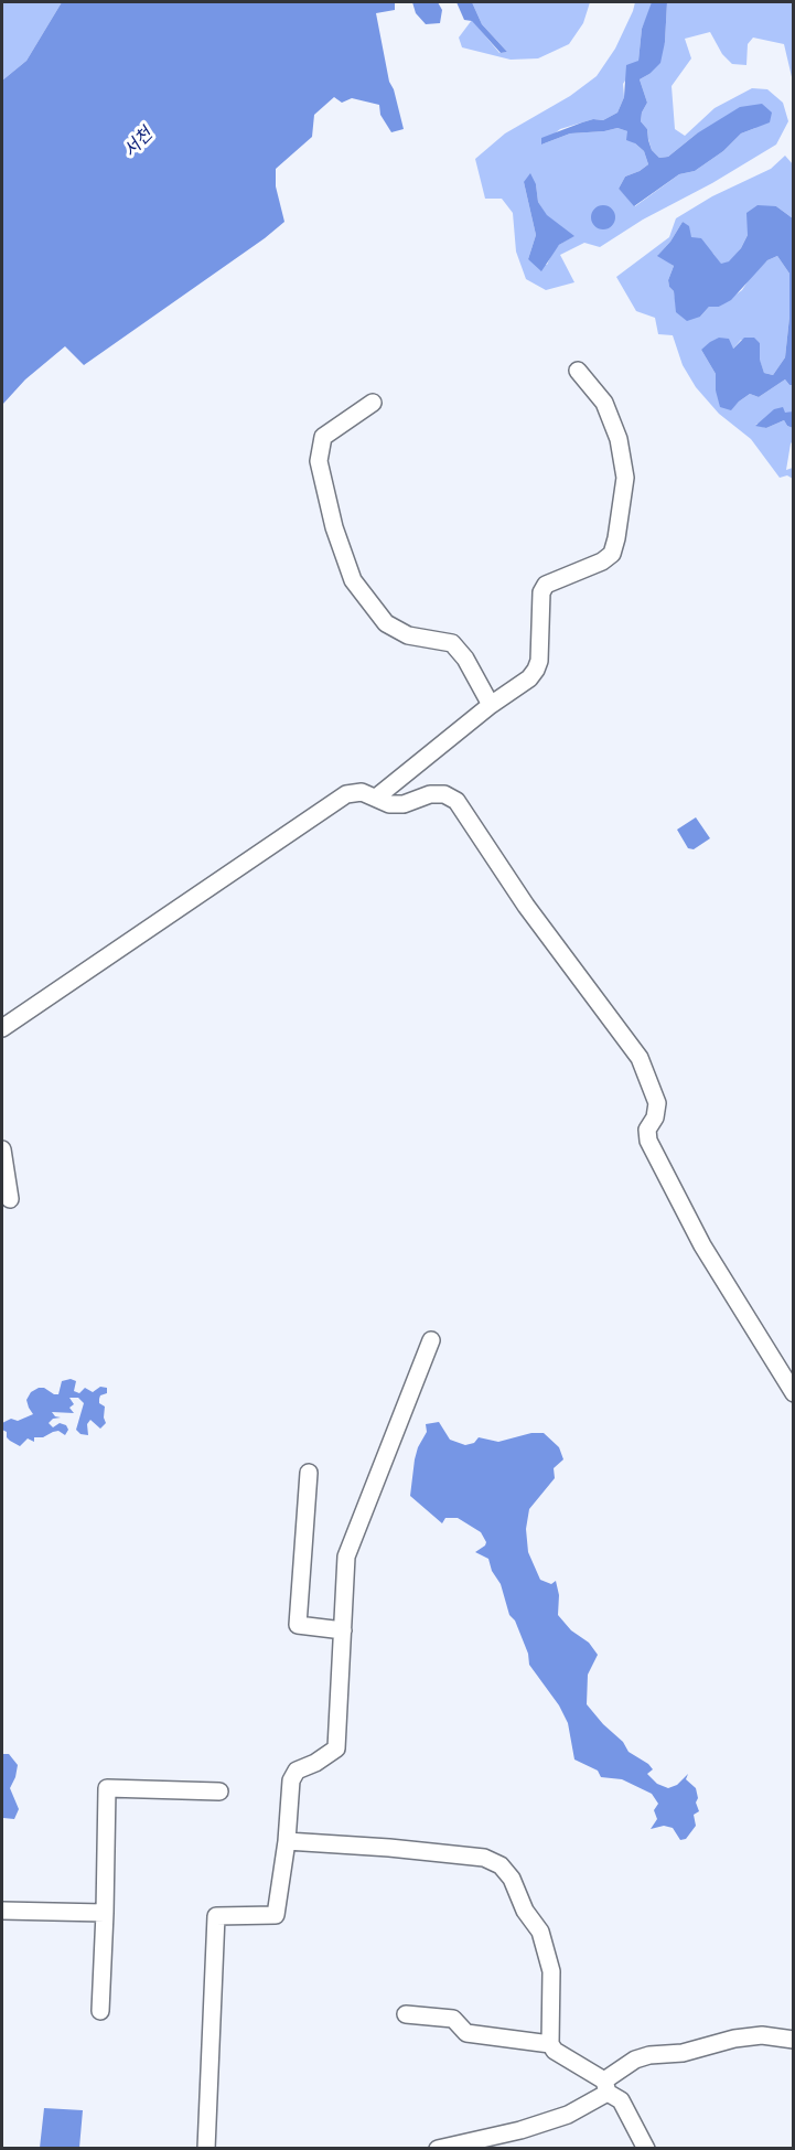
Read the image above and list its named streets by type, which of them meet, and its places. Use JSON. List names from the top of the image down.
{
  "water": ["서천"]
}
